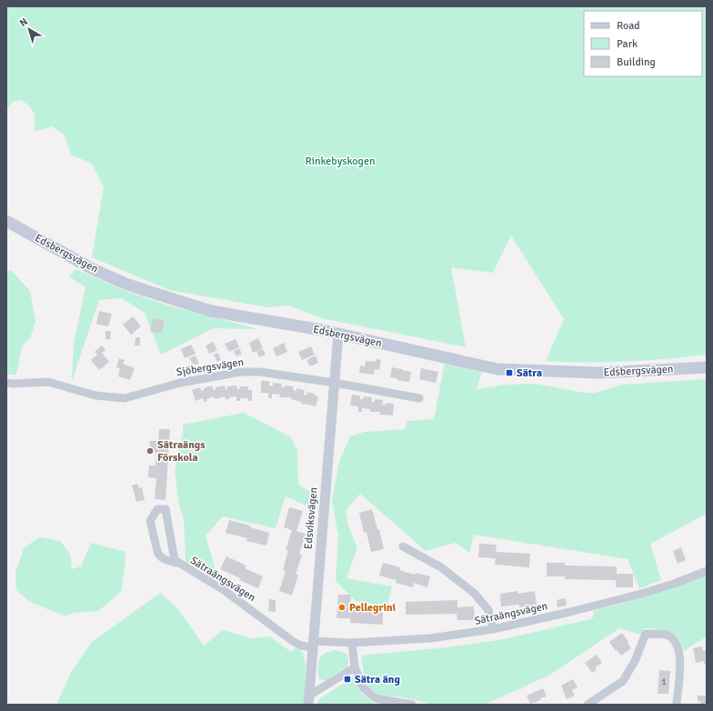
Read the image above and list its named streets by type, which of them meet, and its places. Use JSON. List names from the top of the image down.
{
  "streets": {
    "main road": ["Edsbergsvägen"],
    "street": ["Sjöbergsvägen", "Edsviksvägen", "Sätraängsvägen"]
  },
  "crossings": [
    ["Edsbergsvägen", "Edsviksvägen"],
    ["Sjöbergsvägen", "Edsviksvägen"],
    ["Edsviksvägen", "Sätraängsvägen"]
  ],
  "parks": ["Rinkebyskogen"],
  "places": {
    "transit": ["Sätra", "Sätra äng"],
    "other": ["Sätraängs Förskola", "Pellegrini"]
  },
  "house_numbers": ["1"],
  "legend": ["Road", "Park", "Building"],
  "north": "top left"
}
